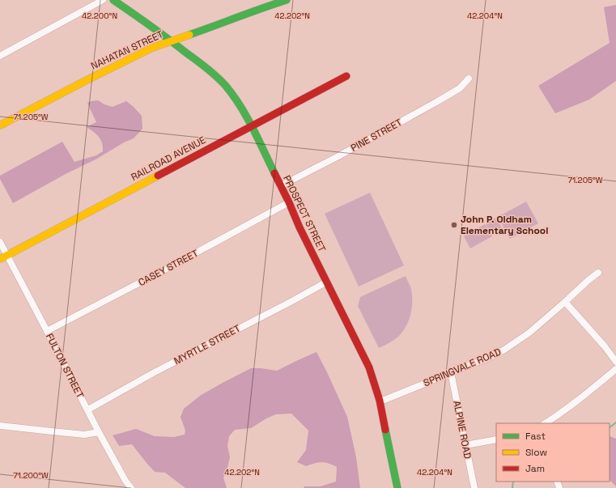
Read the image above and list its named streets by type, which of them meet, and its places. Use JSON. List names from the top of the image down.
{
  "streets": {
    "street": [
      "NAHATAN STREET",
      "PINE STREET",
      "RAILROAD AVENUE",
      "PROSPECT STREET",
      "CASEY STREET",
      "MYRTLE STREET",
      "FULTON STREET",
      "SPRINGVALE ROAD",
      "ALPINE ROAD"
    ]
  },
  "crossings": [
    ["NAHATAN STREET", "PROSPECT STREET"],
    ["PINE STREET", "PROSPECT STREET"],
    ["RAILROAD AVENUE", "PROSPECT STREET"],
    ["RAILROAD AVENUE", "FULTON STREET"],
    ["PROSPECT STREET", "CASEY STREET"],
    ["PROSPECT STREET", "MYRTLE STREET"],
    ["PROSPECT STREET", "SPRINGVALE ROAD"],
    ["CASEY STREET", "FULTON STREET"],
    ["MYRTLE STREET", "FULTON STREET"],
    ["SPRINGVALE ROAD", "ALPINE ROAD"]
  ],
  "places": ["John P. Oldham Elementary School"],
  "legend": ["Fast", "Slow", "Jam"],
  "coordinates": [
    "42.200°N",
    "42.202°N",
    "42.204°N",
    "71.205°W",
    "71.200°W"
  ]
}
